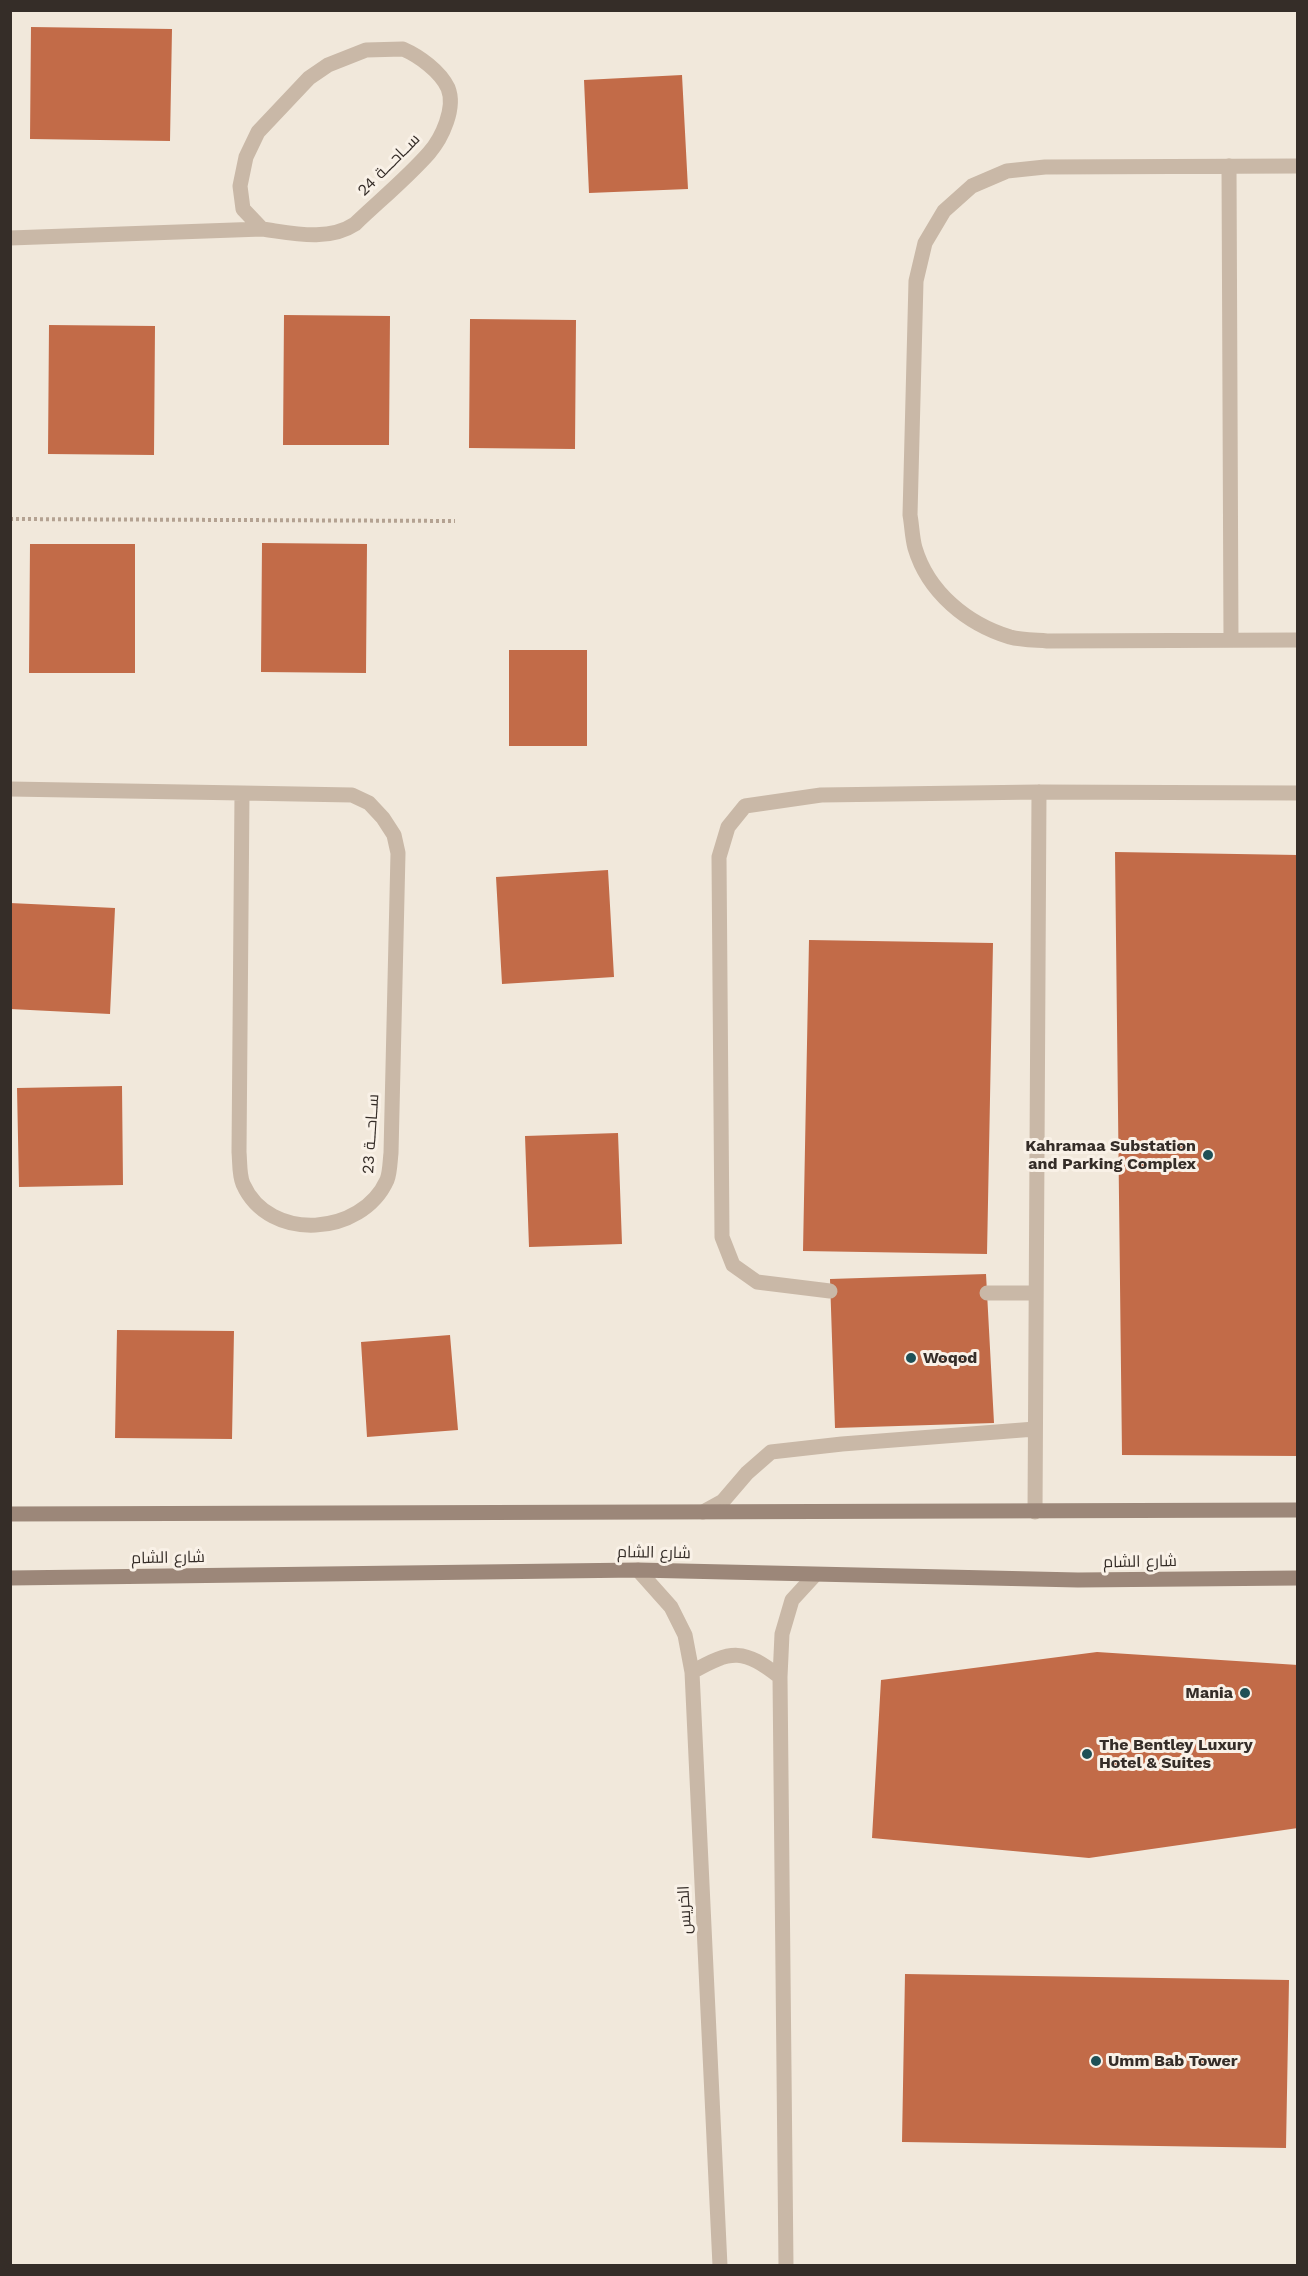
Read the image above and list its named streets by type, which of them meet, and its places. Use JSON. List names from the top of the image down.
{
  "streets": {
    "street": [
      "ســاحـــة 24",
      "ســاحـــة 23",
      "شارع الشام",
      "الخريس"
    ]
  },
  "crossings": [
    ["شارع الشام", "الخريس"]
  ],
  "places": [
    "Kahramaa Substation and Parking Complex",
    "Woqod",
    "Mania",
    "The Bentley Luxury Hotel & Suites",
    "Umm Bab Tower"
  ]
}
